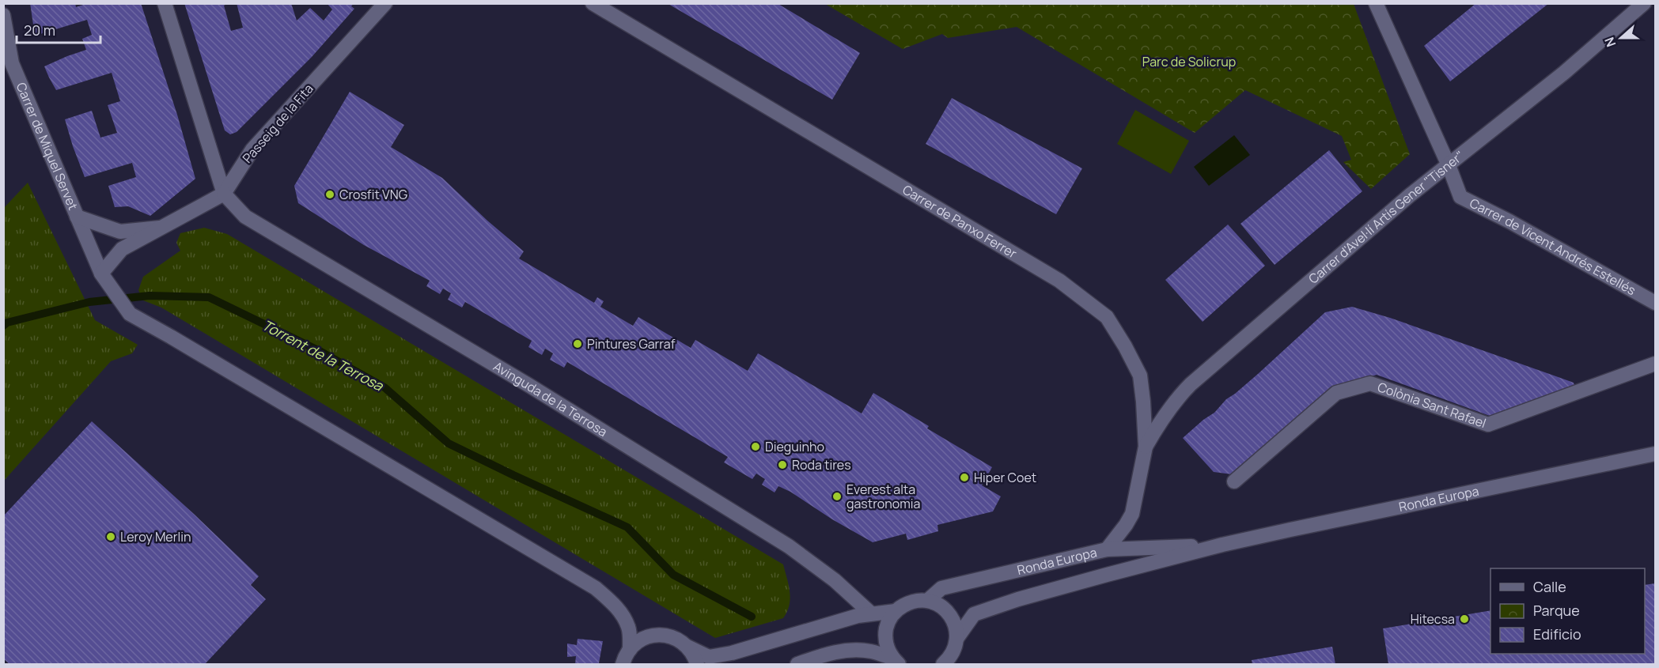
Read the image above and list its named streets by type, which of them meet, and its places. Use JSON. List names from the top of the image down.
{
  "streets": {
    "street": [
      "Passeig de la Fita",
      "Carrer de Miquel Servet",
      "Carrer d'Avel·lí Artís Gener \"Tisner\"",
      "Carrer de Panxo Ferrer",
      "Carrer de Vicent Andrés Estellés",
      "Avinguda de la Terrosa",
      "Colònia Sant Rafael",
      "Ronda Europa"
    ]
  },
  "crossings": [
    ["Passeig de la Fita", "Carrer de Miquel Servet"],
    ["Passeig de la Fita", "Avinguda de la Terrosa"],
    ["Carrer d'Avel·lí Artís Gener \"Tisner\"", "Carrer de Panxo Ferrer"],
    ["Carrer d'Avel·lí Artís Gener \"Tisner\"", "Carrer de Vicent Andrés Estellés"],
    ["Carrer de Panxo Ferrer", "Ronda Europa"],
    ["Avinguda de la Terrosa", "Ronda Europa"]
  ],
  "water": ["Torrent de la Terrosa"],
  "parks": ["Parc de Solicrup"],
  "places": [
    "Crosfit VNG",
    "Pintures Garraf",
    "Dieguinho",
    "Roda tires",
    "Hiper Coet",
    "Everest alta gastronomia",
    "Leroy Merlin",
    "Hitecsa"
  ],
  "legend": ["Calle", "Parque", "Edificio"],
  "scale_bar": "20 m",
  "north": "left"
}
